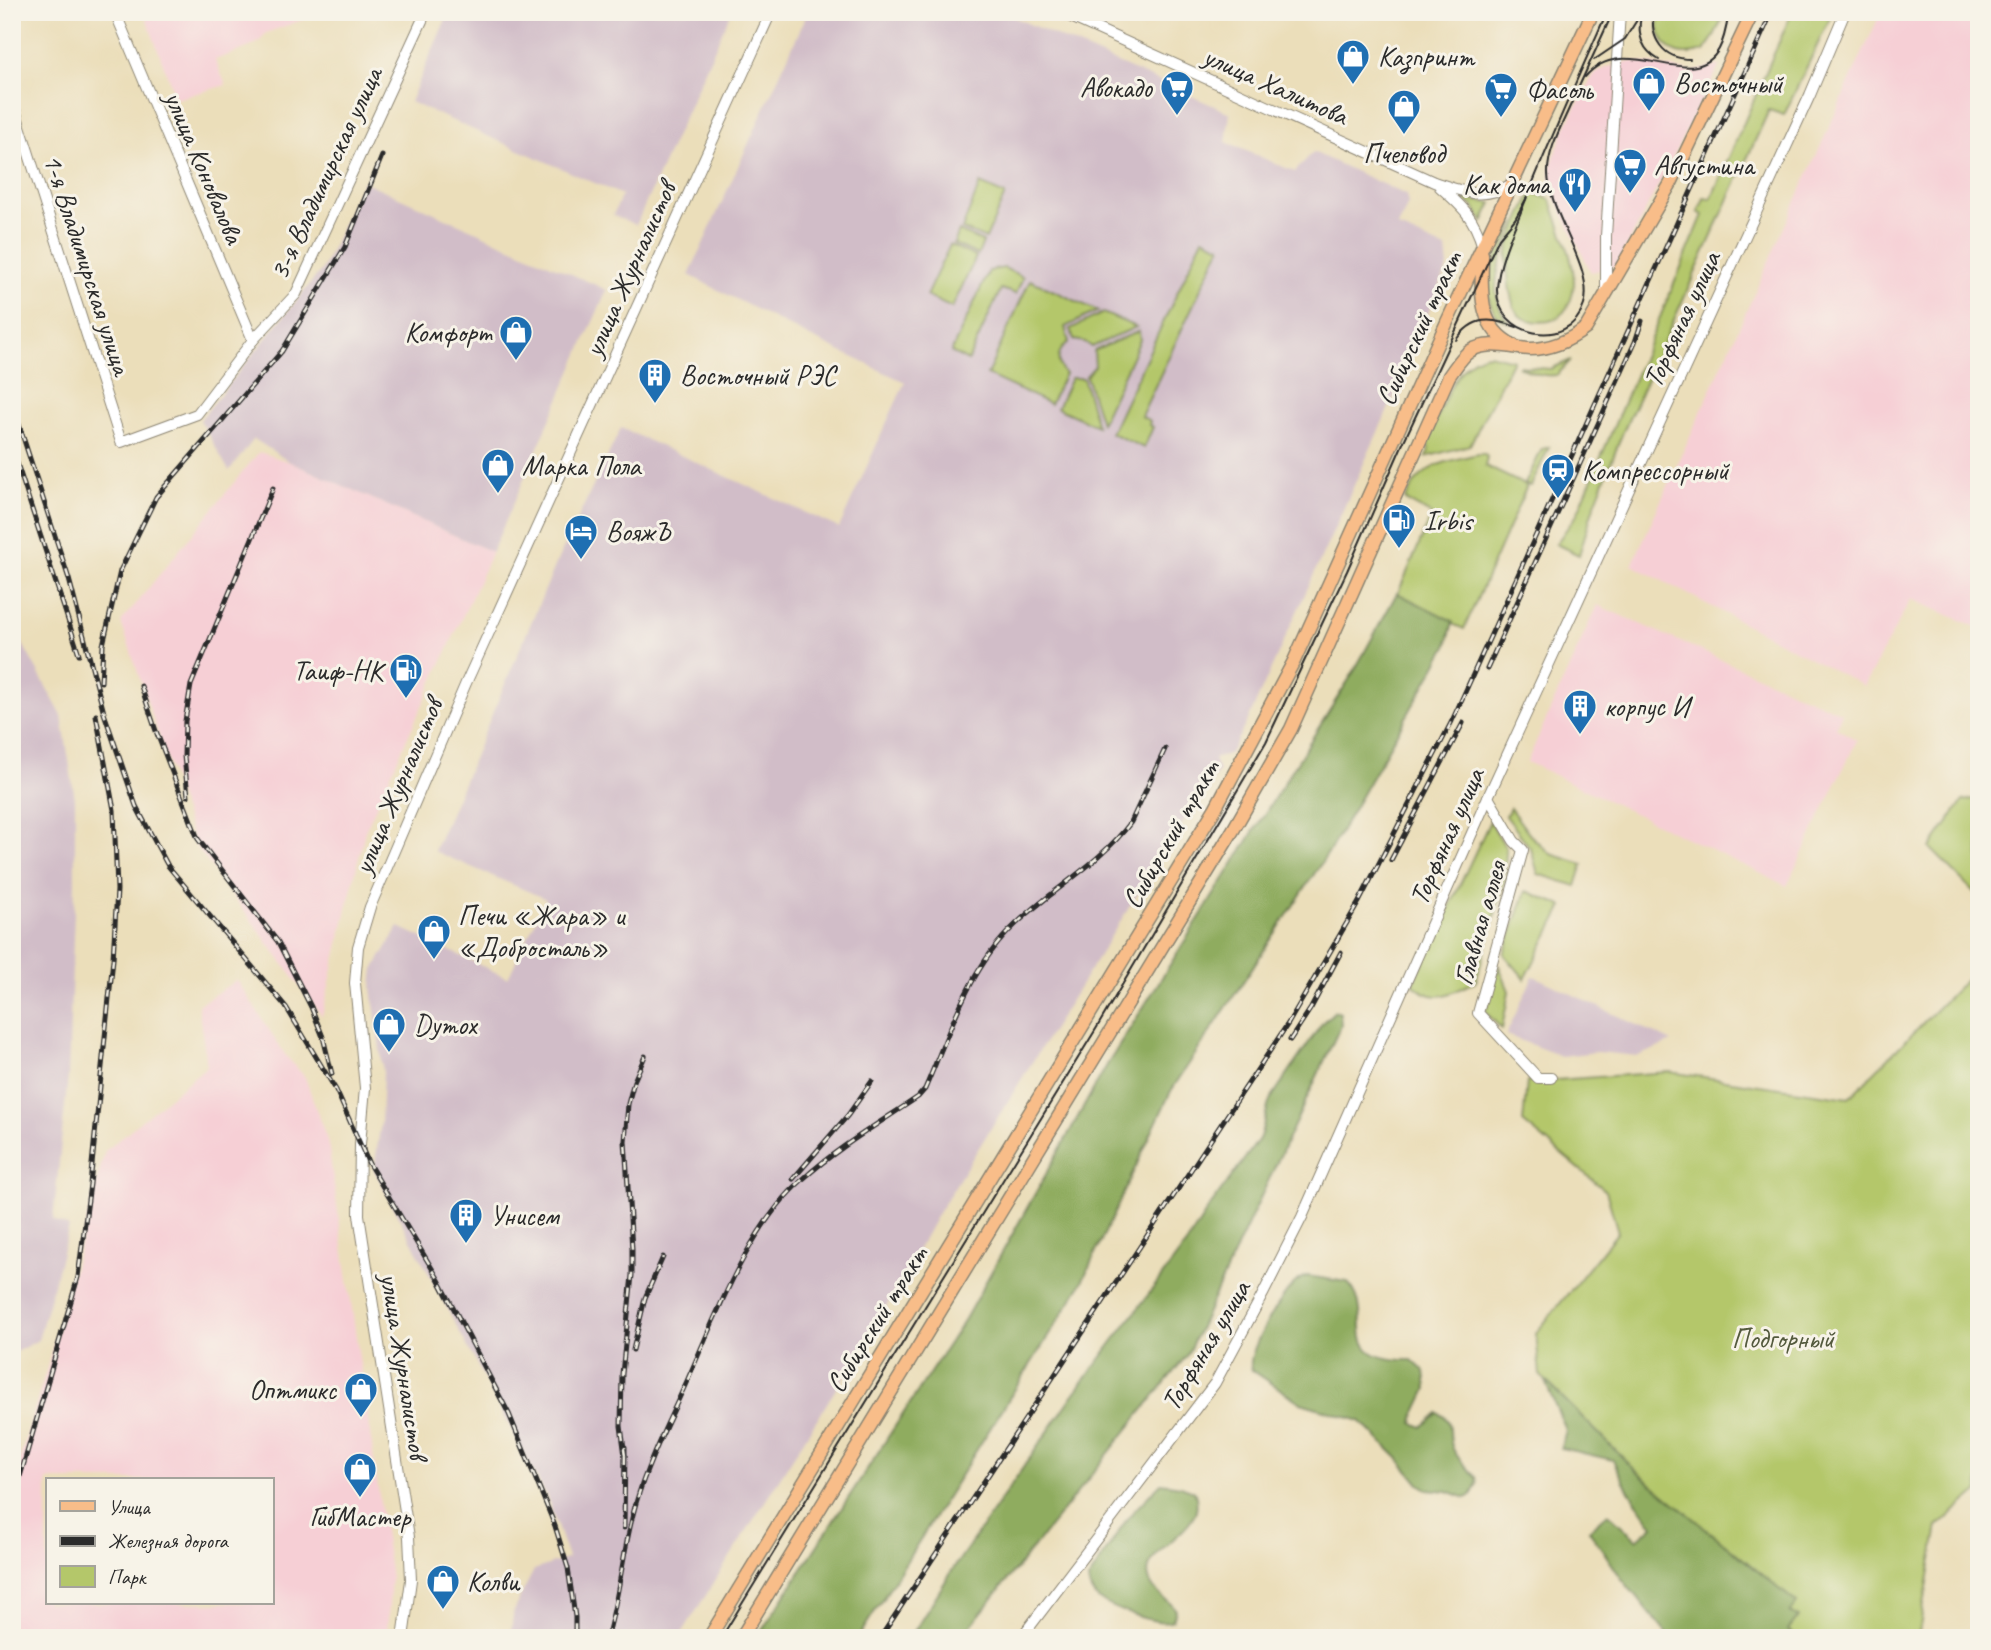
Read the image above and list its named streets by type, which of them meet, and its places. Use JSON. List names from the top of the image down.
{
  "streets": {
    "main road": ["Сибирский тракт"],
    "street": [
      "улица Халитова",
      "улица Коновалова",
      "3-я Владимирская улица",
      "1-я Владимирская улица",
      "улица Журналистов",
      "Торфяная улица",
      "Главная аллея"
    ]
  },
  "crossings": [
    ["улица Коновалова", "3-я Владимирская улица"],
    ["3-я Владимирская улица", "1-я Владимирская улица"],
    ["Торфяная улица", "Главная аллея"]
  ],
  "parks": ["Подгорный"],
  "places": {
    "shop": [
      "Казпринт",
      "Восточный",
      "Пчеловод",
      "Комфорт",
      "Марка Пола",
      "Печи «Жара» и «Добросталь»",
      "Dymox",
      "Оптмикс",
      "ГибМастер",
      "Колви"
    ],
    "supermarket": ["Авокадо", "Фасоль", "Августина"],
    "restaurant": ["Как дома"],
    "building": ["Восточный РЭС", "корпус И", "Унисем"],
    "station": ["Компрессорный"],
    "fuel station": ["Irbis", "Таиф-НК"],
    "hotel": ["ВояжЪ"]
  },
  "legend": ["Улица", "Железная дорога", "Парк"]
}
